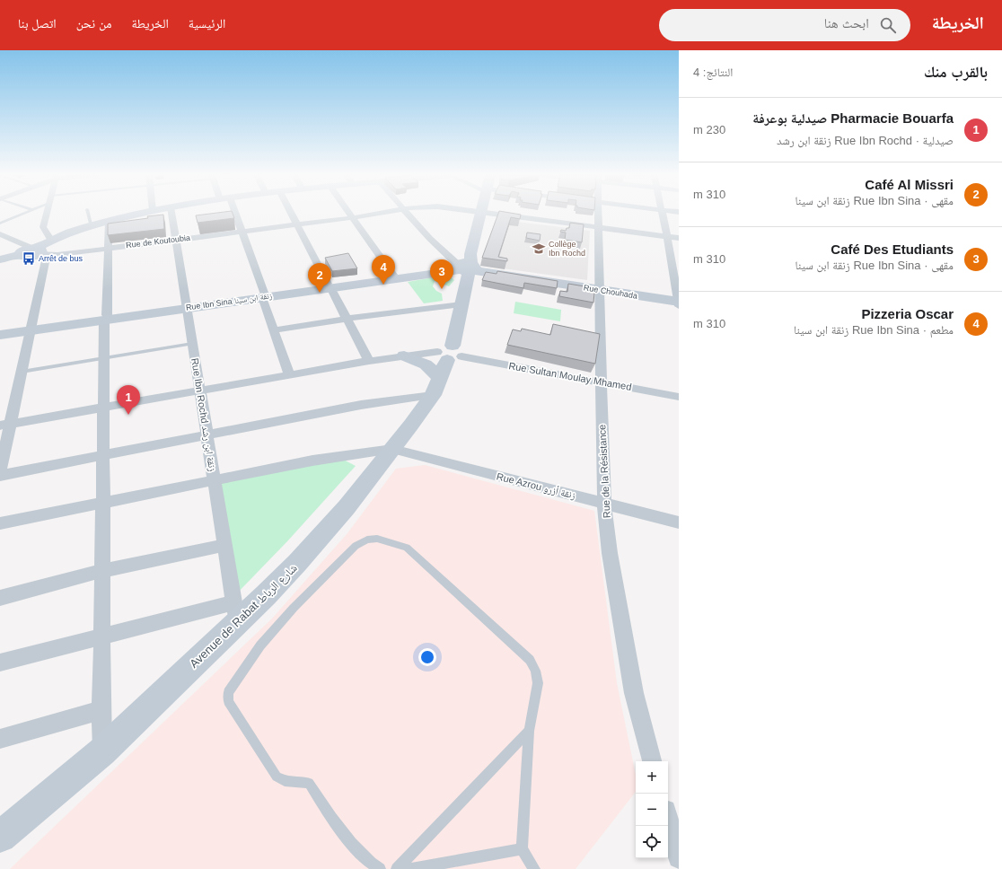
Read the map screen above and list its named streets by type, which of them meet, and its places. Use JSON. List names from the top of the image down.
{
  "streets": {
    "street": [
      "Rue de Koutoubia",
      "Rue Chouhada",
      "Rue Ibn Sina زنقة ابن سينا",
      "Rue Sultan Moulay Mhamed",
      "Rue Ibn Rochd زنقة ابن رشد",
      "Rue de la Résistance",
      "Rue Azrou زنقة أزرو",
      "Avenue de Rabat شارع الرباط"
    ]
  },
  "crossings": [
    ["Rue de Koutoubia", "Rue Ibn Rochd زنقة ابن رشد"],
    ["Rue de Koutoubia", "Rue de la Résistance"],
    ["Rue Chouhada", "Rue Ibn Sina زنقة ابن سينا"],
    ["Rue Chouhada", "Rue de la Résistance"],
    ["Rue Chouhada", "Avenue de Rabat شارع الرباط"],
    ["Rue Ibn Sina زنقة ابن سينا", "Rue Ibn Rochd زنقة ابن رشد"],
    ["Rue Ibn Sina زنقة ابن سينا", "Avenue de Rabat شارع الرباط"],
    ["Rue Sultan Moulay Mhamed", "Rue de la Résistance"],
    ["Rue Sultan Moulay Mhamed", "Avenue de Rabat شارع الرباط"],
    ["Rue Ibn Rochd زنقة ابن رشد", "Avenue de Rabat شارع الرباط"],
    ["Rue de la Résistance", "Rue Azrou زنقة أزرو"],
    ["Rue Azrou زنقة أزرو", "Avenue de Rabat شارع الرباط"]
  ],
  "places": {
    "school or university": ["Collège Ibn Rochd"],
    "bus stop": ["Arrêt de bus"]
  },
  "page": {
    "header": "الخريطة",
    "search": "ابحث هنا",
    "nav": [
      "الرئيسية",
      "الخريطة",
      "من نحن",
      "اتصل بنا"
    ],
    "heading": ["بالقرب منك", "النتائج: 4"],
    "list": [
      {
        "mark": "1",
        "name": "Pharmacie Bouarfa صيدلية بوعرفة",
        "note": "صيدلية · Rue Ibn Rochd زنقة ابن رشد",
        "value": "230 m"
      },
      {
        "mark": "2",
        "name": "Café Al Missri",
        "note": "مقهى · Rue Ibn Sina زنقة ابن سينا",
        "value": "310 m"
      },
      {
        "mark": "3",
        "name": "Café Des Etudiants",
        "note": "مقهى · Rue Ibn Sina زنقة ابن سينا",
        "value": "310 m"
      },
      {
        "mark": "4",
        "name": "Pizzeria Oscar",
        "note": "مطعم · Rue Ibn Sina زنقة ابن سينا",
        "value": "310 m"
      }
    ],
    "pins": [
      "4",
      "3",
      "2",
      "1"
    ],
    "map_buttons": ["+", "−"]
  }
}
